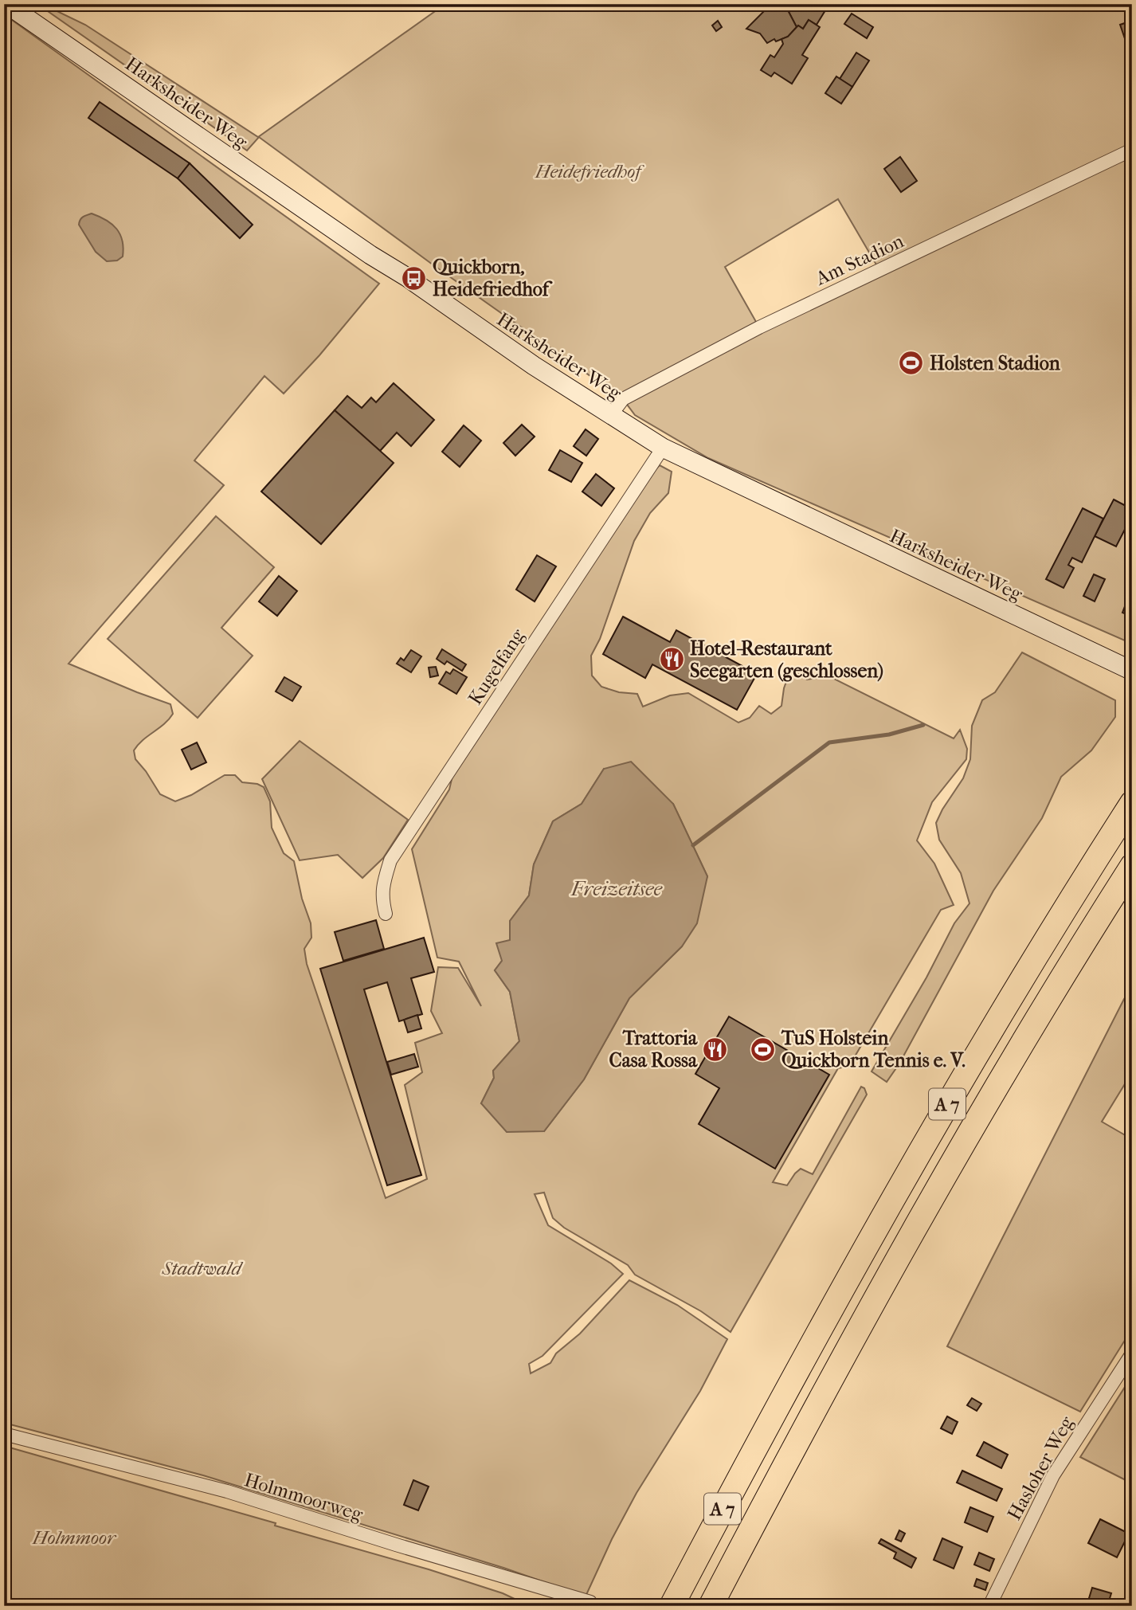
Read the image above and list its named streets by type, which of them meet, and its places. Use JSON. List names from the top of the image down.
{
  "streets": {
    "highway": ["A 7"],
    "main road": ["Harksheider Weg"],
    "street": [
      "Am Stadion",
      "Kugelfang",
      "Hasloher Weg",
      "Holmmoorweg"
    ]
  },
  "crossings": [
    ["Harksheider Weg", "Am Stadion"],
    ["Harksheider Weg", "Kugelfang"]
  ],
  "water": ["Freizeitsee"],
  "parks": ["Heidefriedhof", "Stadtwald", "Holmmoor"],
  "places": {
    "bus stop": ["Quickborn, Heidefriedhof"],
    "sports": ["Holsten Stadion", "TuS Holstein Quickborn Tennis e. V."],
    "restaurant": ["Hotel-Restaurant Seegarten (geschlossen)", "Trattoria Casa Rossa"]
  }
}
